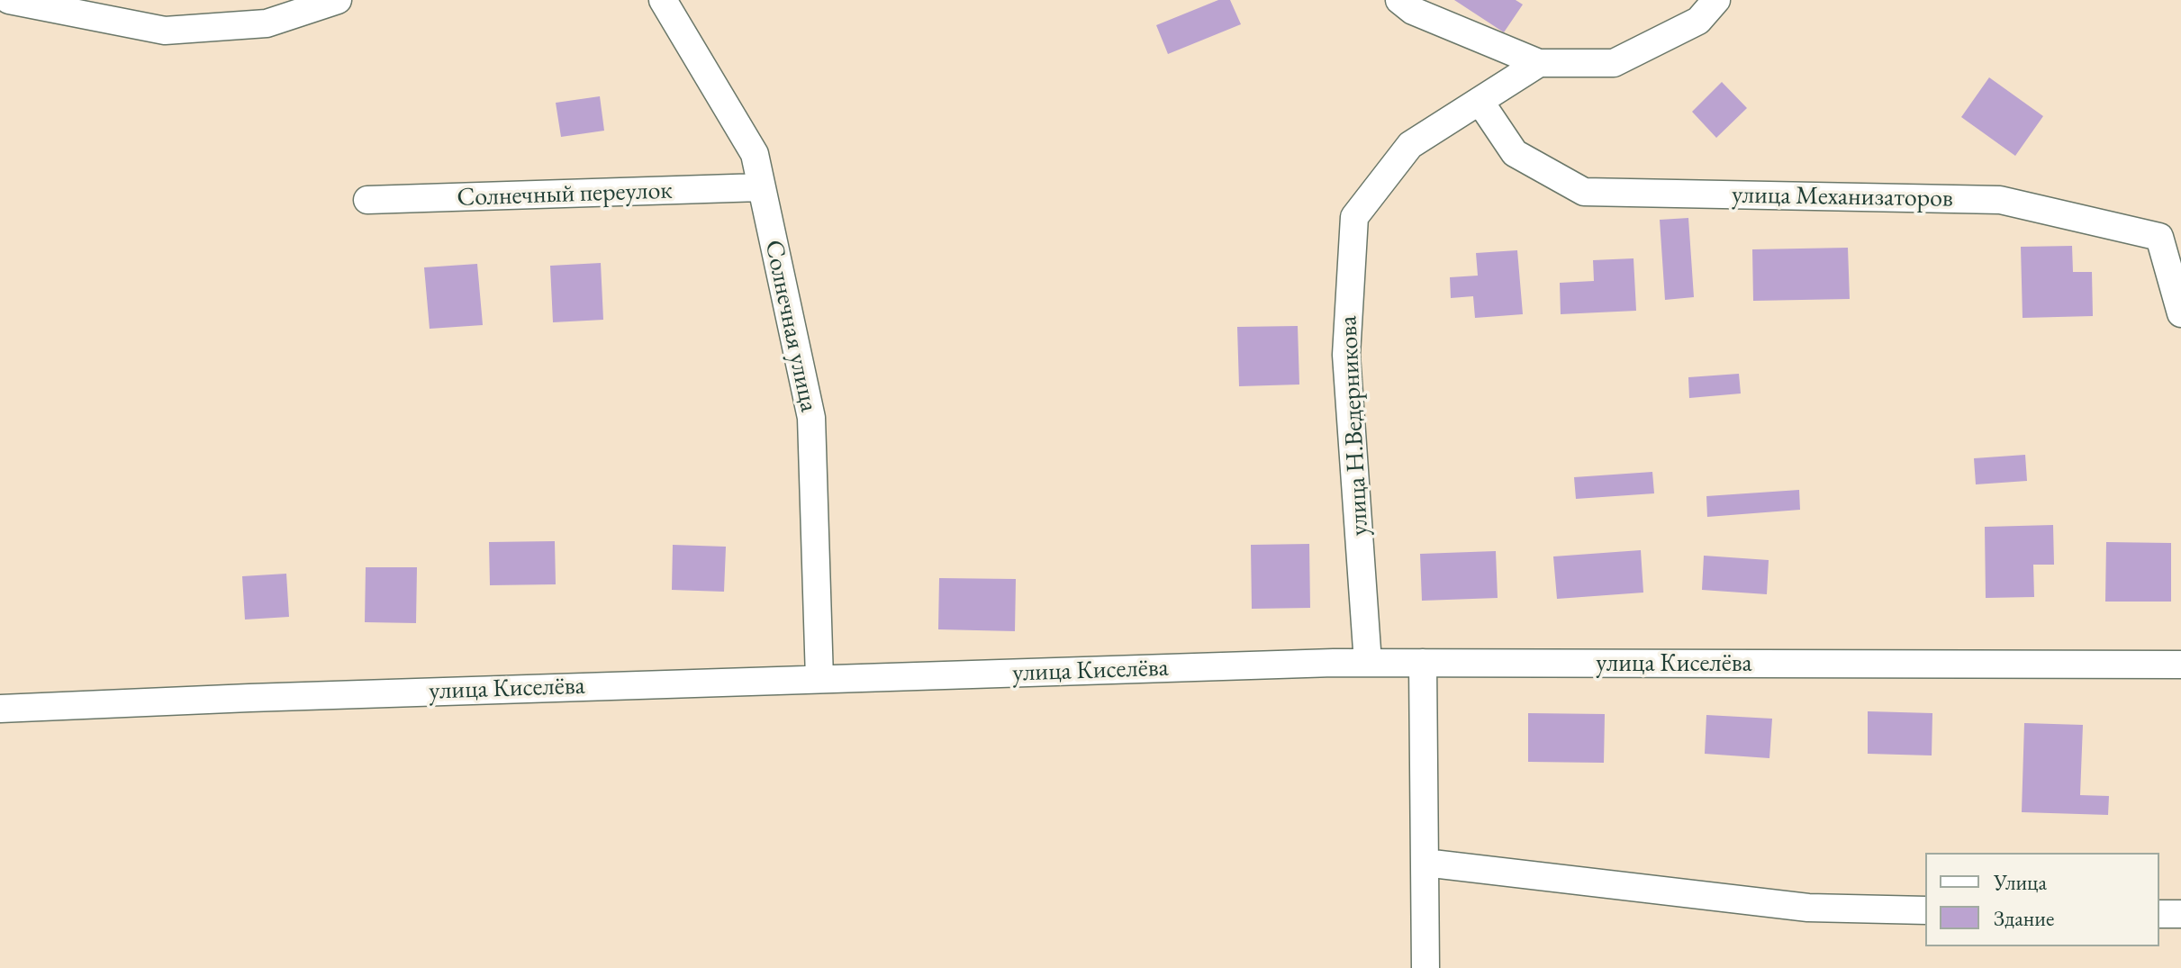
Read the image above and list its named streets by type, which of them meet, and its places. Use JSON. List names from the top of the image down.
{
  "streets": {
    "street": [
      "Солнечный переулок",
      "улица Механизаторов",
      "Солнечная улица",
      "улица Н.Ведерникова",
      "улица Киселёва"
    ]
  },
  "crossings": [
    ["Солнечный переулок", "Солнечная улица"],
    ["улица Механизаторов", "улица Н.Ведерникова"],
    ["Солнечная улица", "улица Киселёва"],
    ["улица Н.Ведерникова", "улица Киселёва"]
  ],
  "legend": ["Улица", "Здание"]
}
